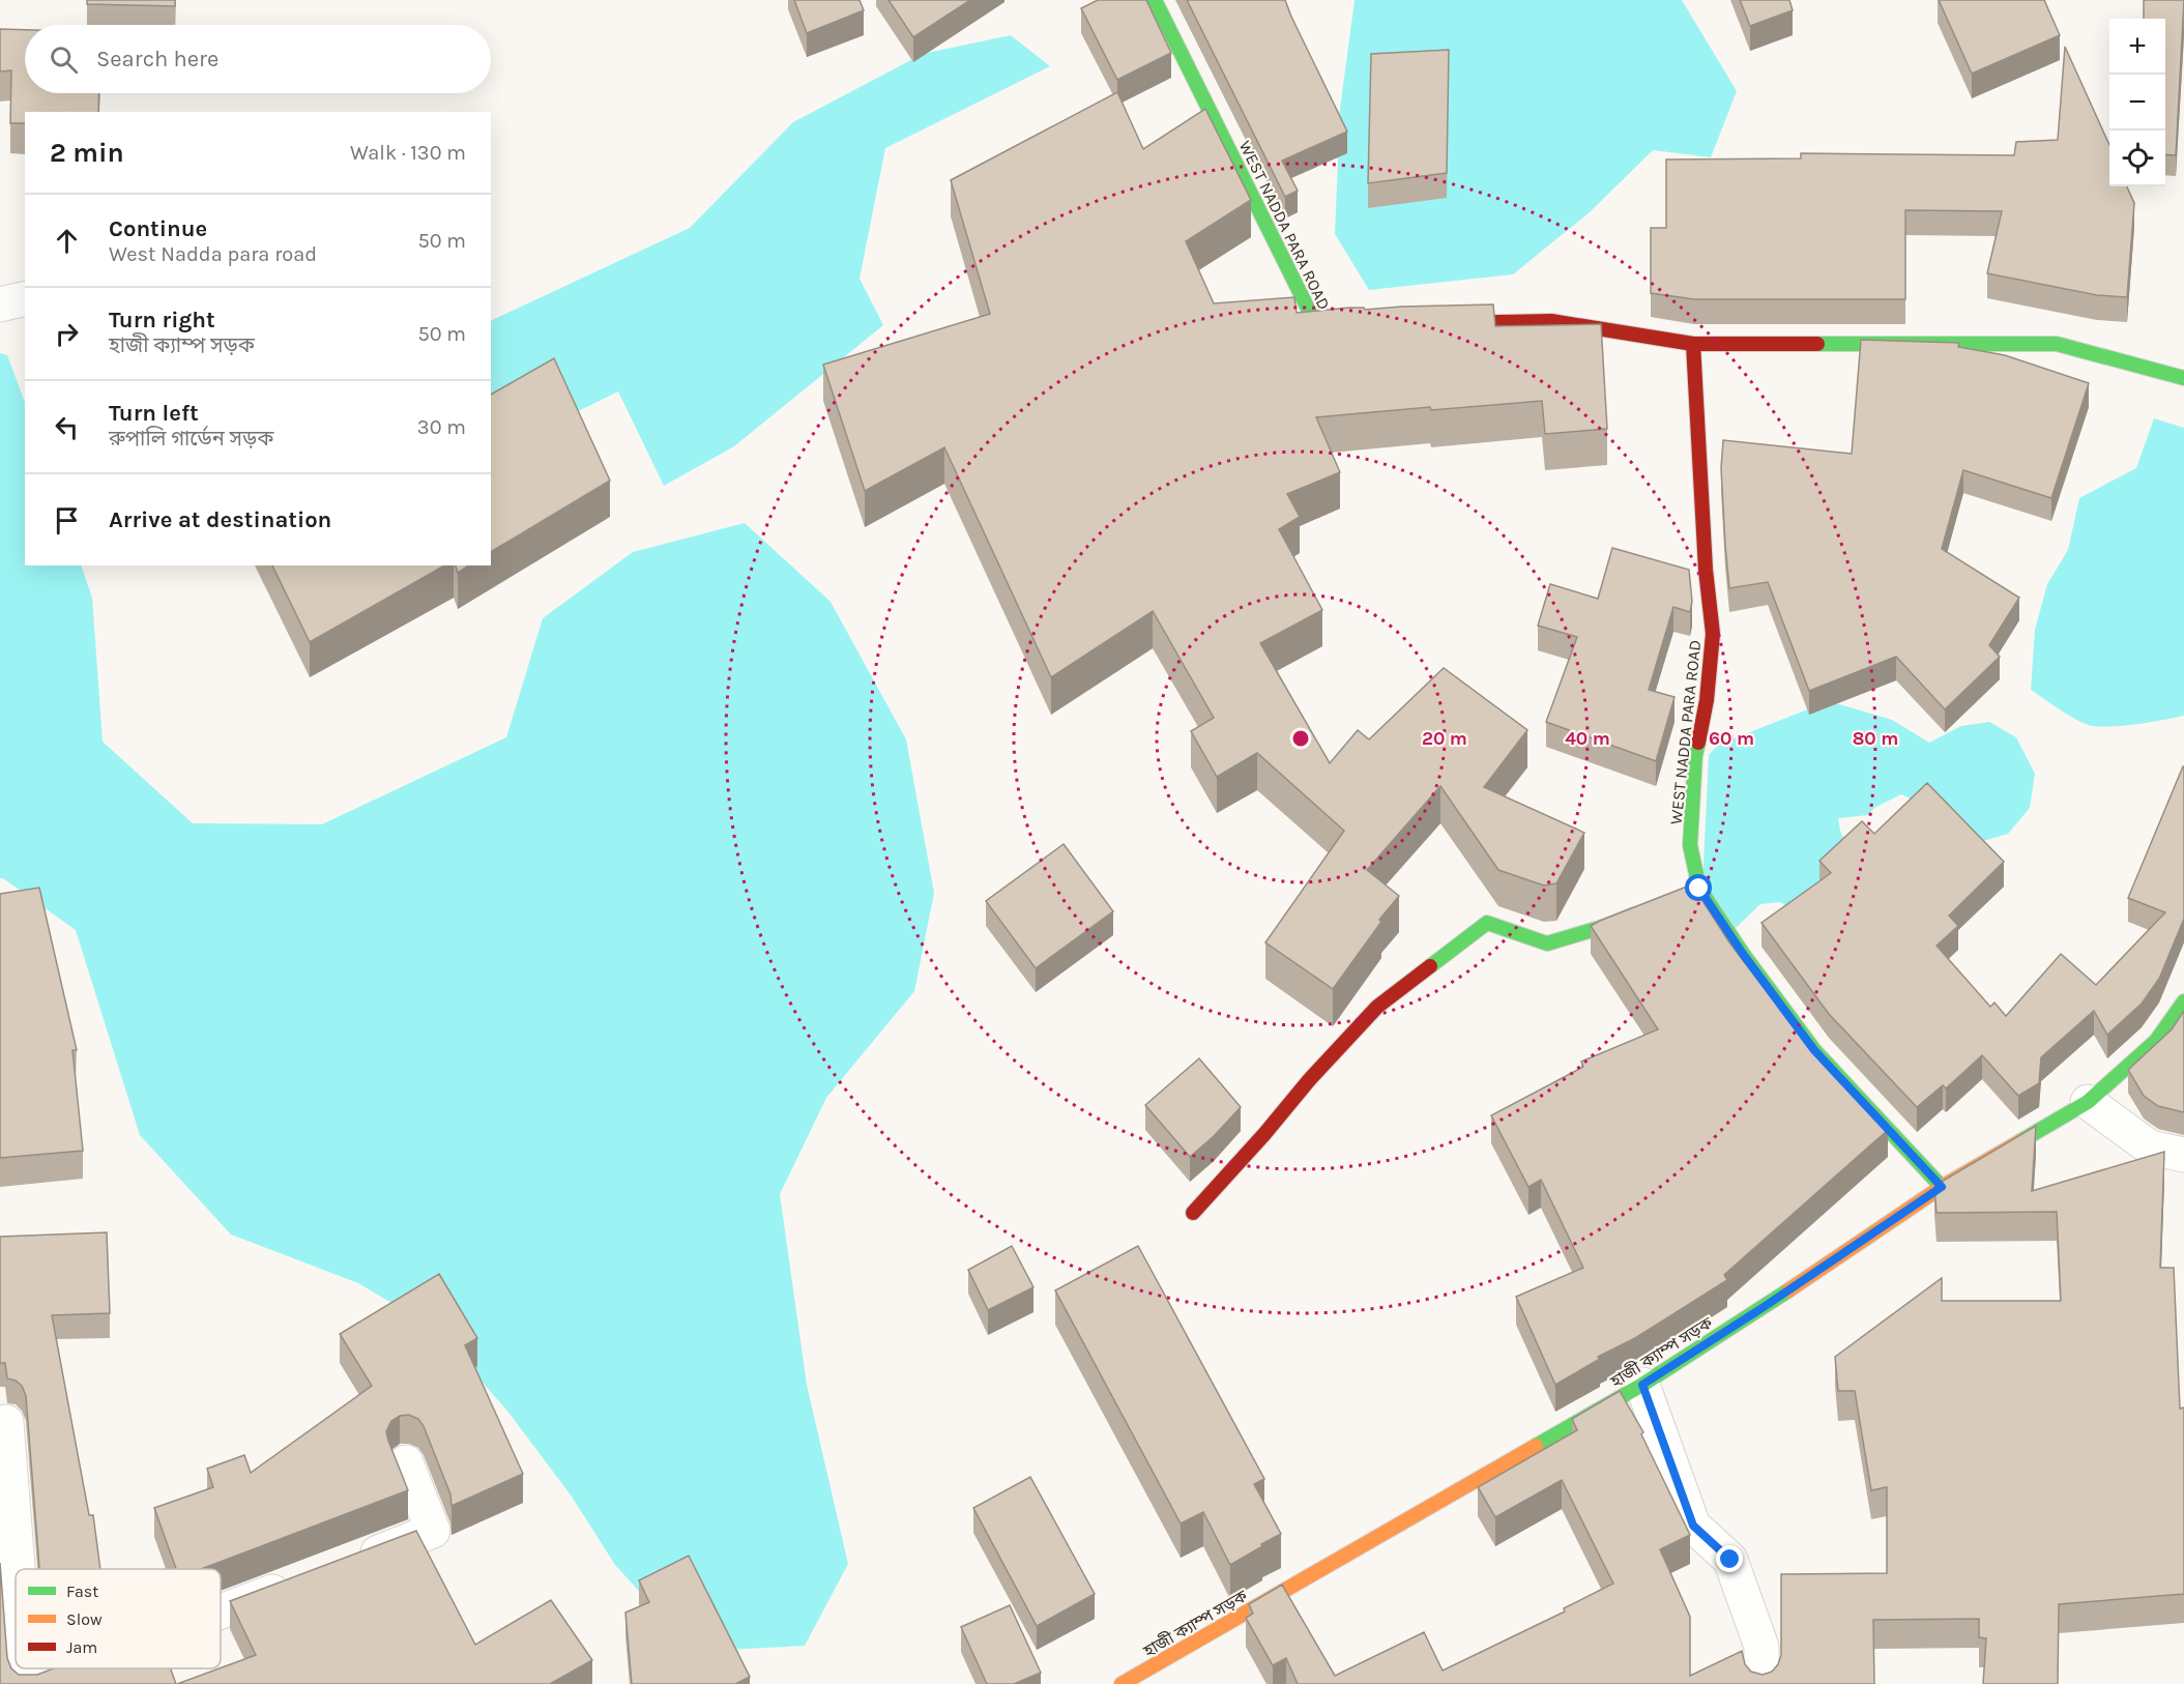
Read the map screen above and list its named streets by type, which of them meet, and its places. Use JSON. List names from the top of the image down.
{
  "streets": {
    "street": ["WEST NADDA PARA ROAD", "হাজী ক্যাম্প সড়ক"]
  },
  "crossings": [
    ["WEST NADDA PARA ROAD", "হাজী ক্যাম্প সড়ক"]
  ],
  "legend": ["Fast", "Slow", "Jam"],
  "page": {
    "map_buttons": ["+", "−"],
    "search": "Search here",
    "heading": ["2 min", "Walk · 130 m"],
    "list": [
      ["Continue", "West Nadda para road", "50 m"],
      ["Turn right", "হাজী ক্যাম্প সড়ক", "50 m"],
      ["Turn left", "রুপালি গার্ডেন সড়ক", "30 m"],
      "Arrive at destination"
    ]
  },
  "rings": [
    "20 m",
    "40 m",
    "60 m",
    "80 m"
  ]
}
